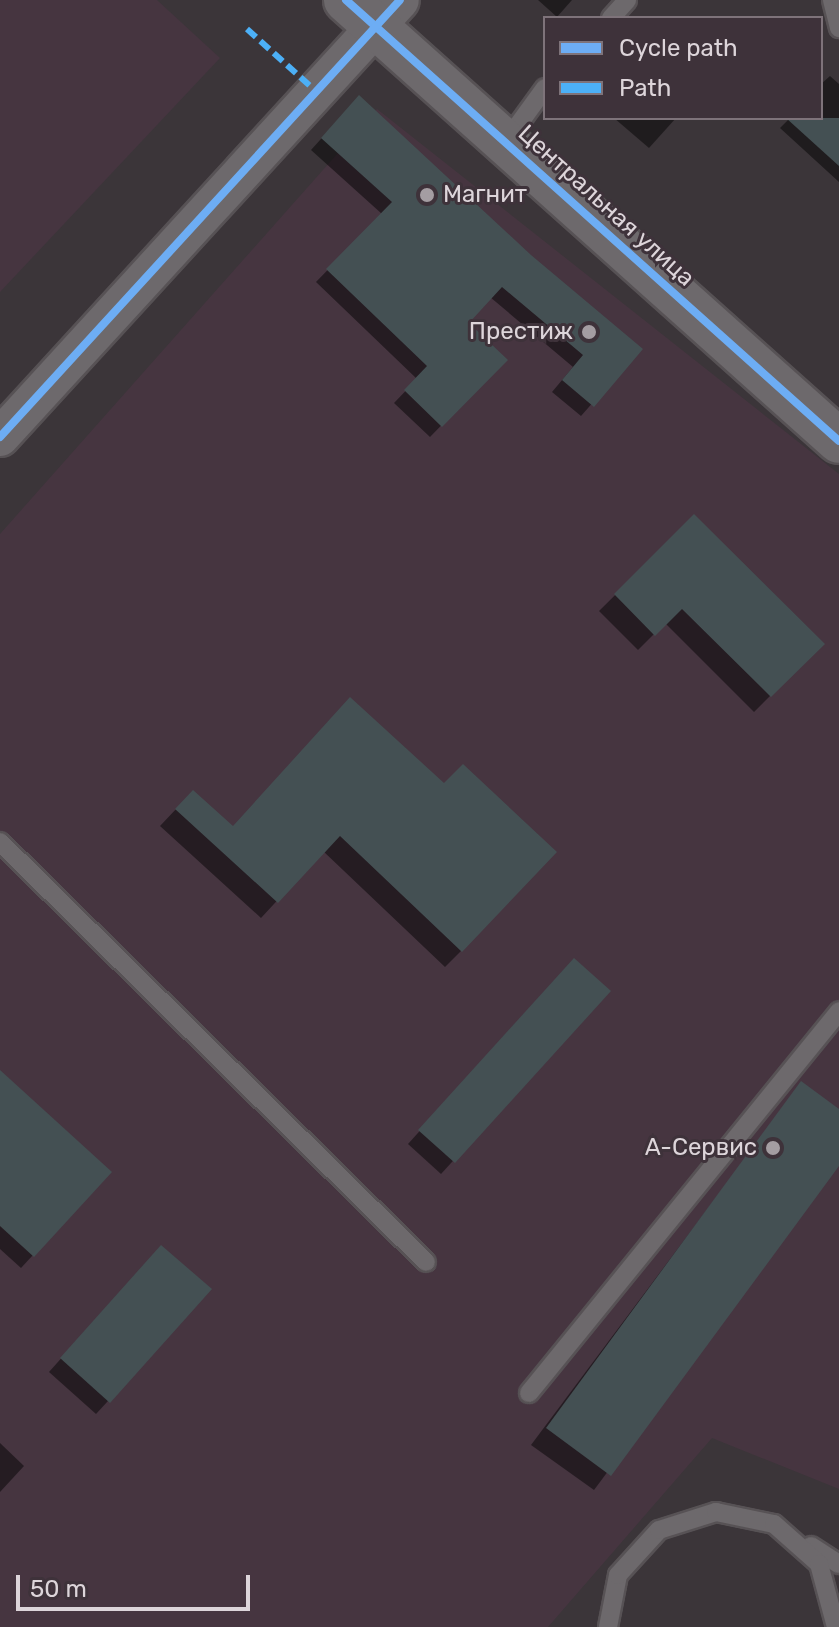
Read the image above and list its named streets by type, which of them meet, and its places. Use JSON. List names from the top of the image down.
{
  "streets": {
    "street": ["Центральная улица"]
  },
  "places": ["Магнит", "Престиж", "A-Сервис"],
  "legend": ["Cycle path", "Path"],
  "scale_bar": "50 m"
}
